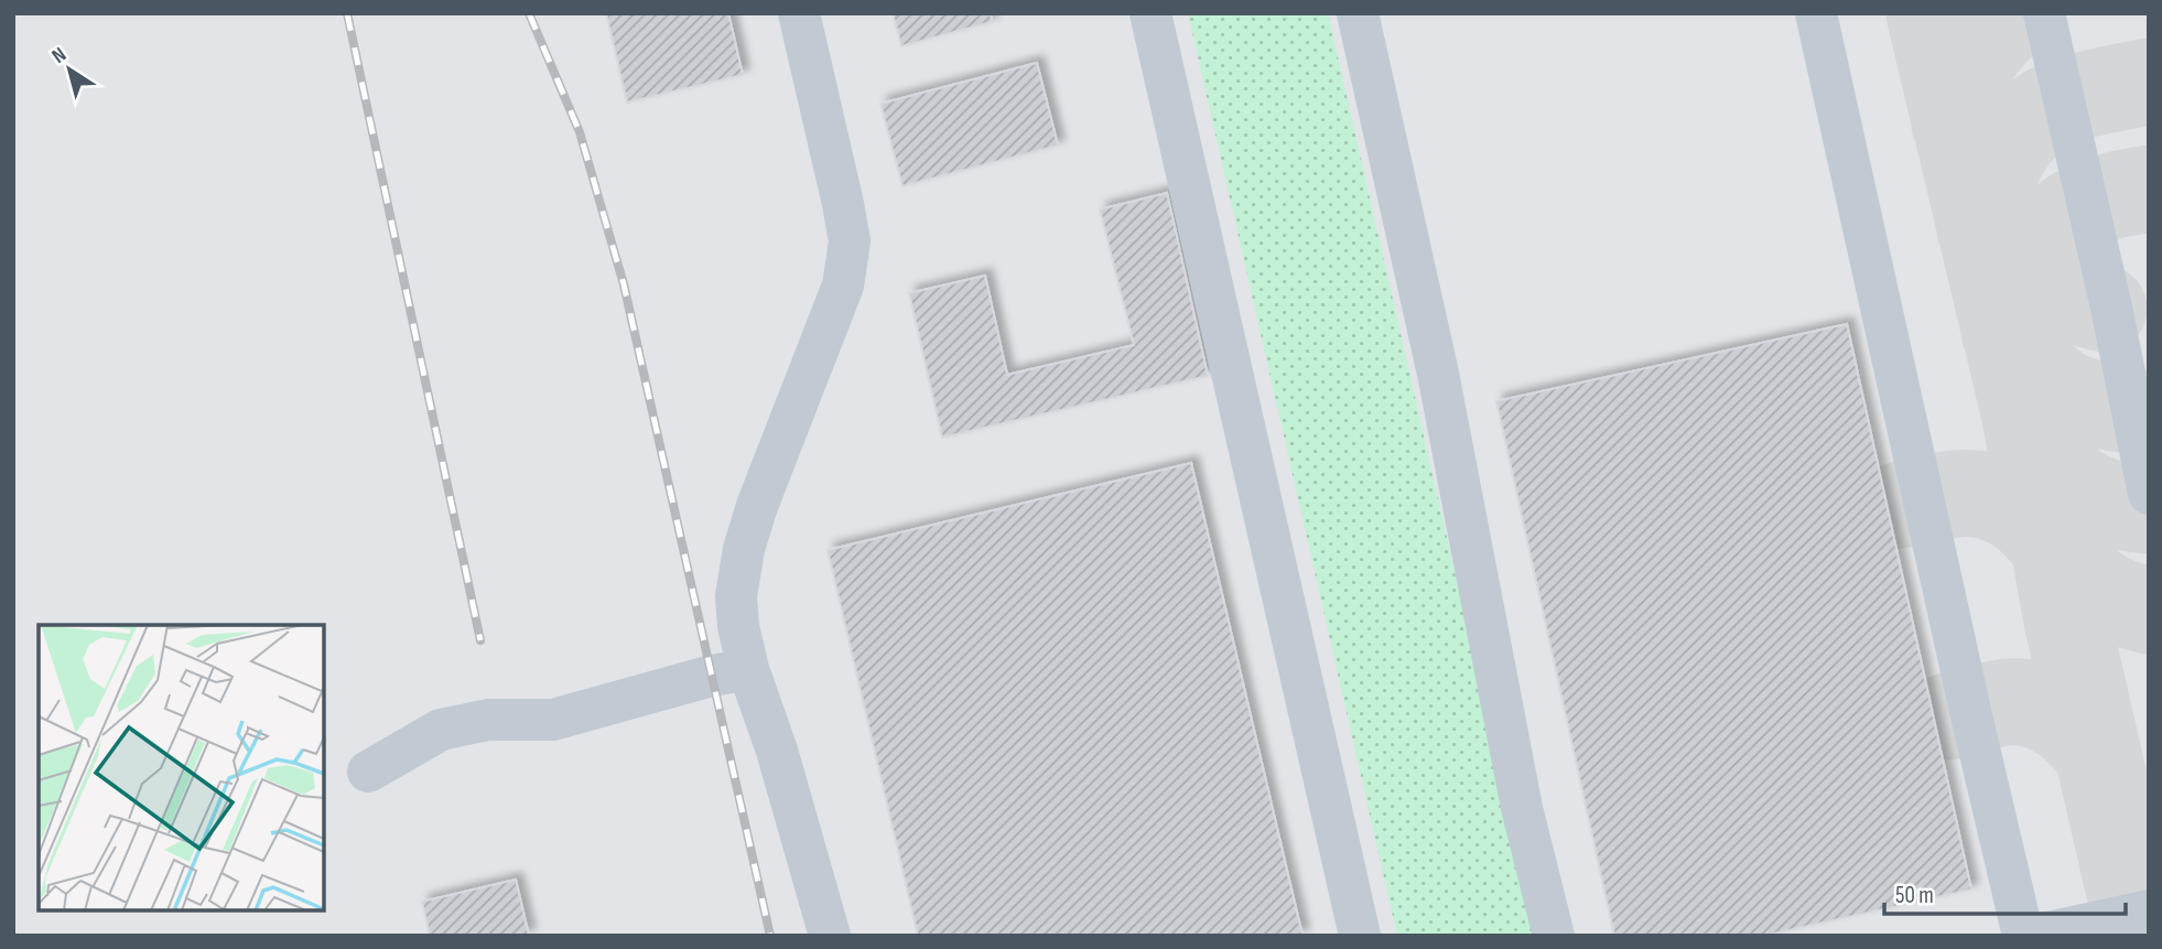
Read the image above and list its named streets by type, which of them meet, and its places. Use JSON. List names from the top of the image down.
{
  "scale_bar": "50 m",
  "north": "top left"
}
